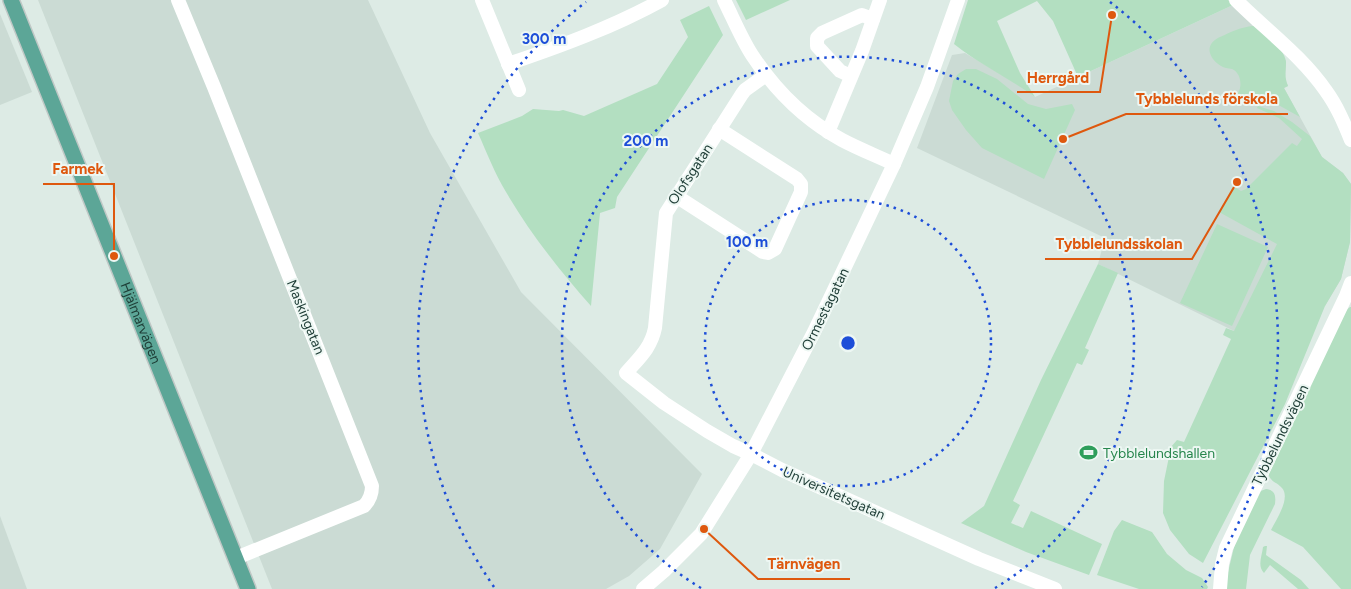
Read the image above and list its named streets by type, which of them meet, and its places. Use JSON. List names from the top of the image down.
{
  "streets": {
    "main road": ["Hjälmarvägen"],
    "street": [
      "Olofsgatan",
      "Ormestagatan",
      "Maskingatan",
      "Tybbelundsvägen",
      "Universitetsgatan"
    ]
  },
  "crossings": [
    ["Olofsgatan", "Universitetsgatan"],
    ["Ormestagatan", "Universitetsgatan"],
    ["Maskingatan", "Hjälmarvägen"]
  ],
  "places": {
    "other": [
      "Herrgård",
      "Tybblelunds förskola",
      "Tybblelundsskolan",
      "Farmek",
      "Tärnvägen"
    ],
    "sports": ["Tybblelundshallen"]
  },
  "rings": ["300 m", "200 m", "100 m"]
}
